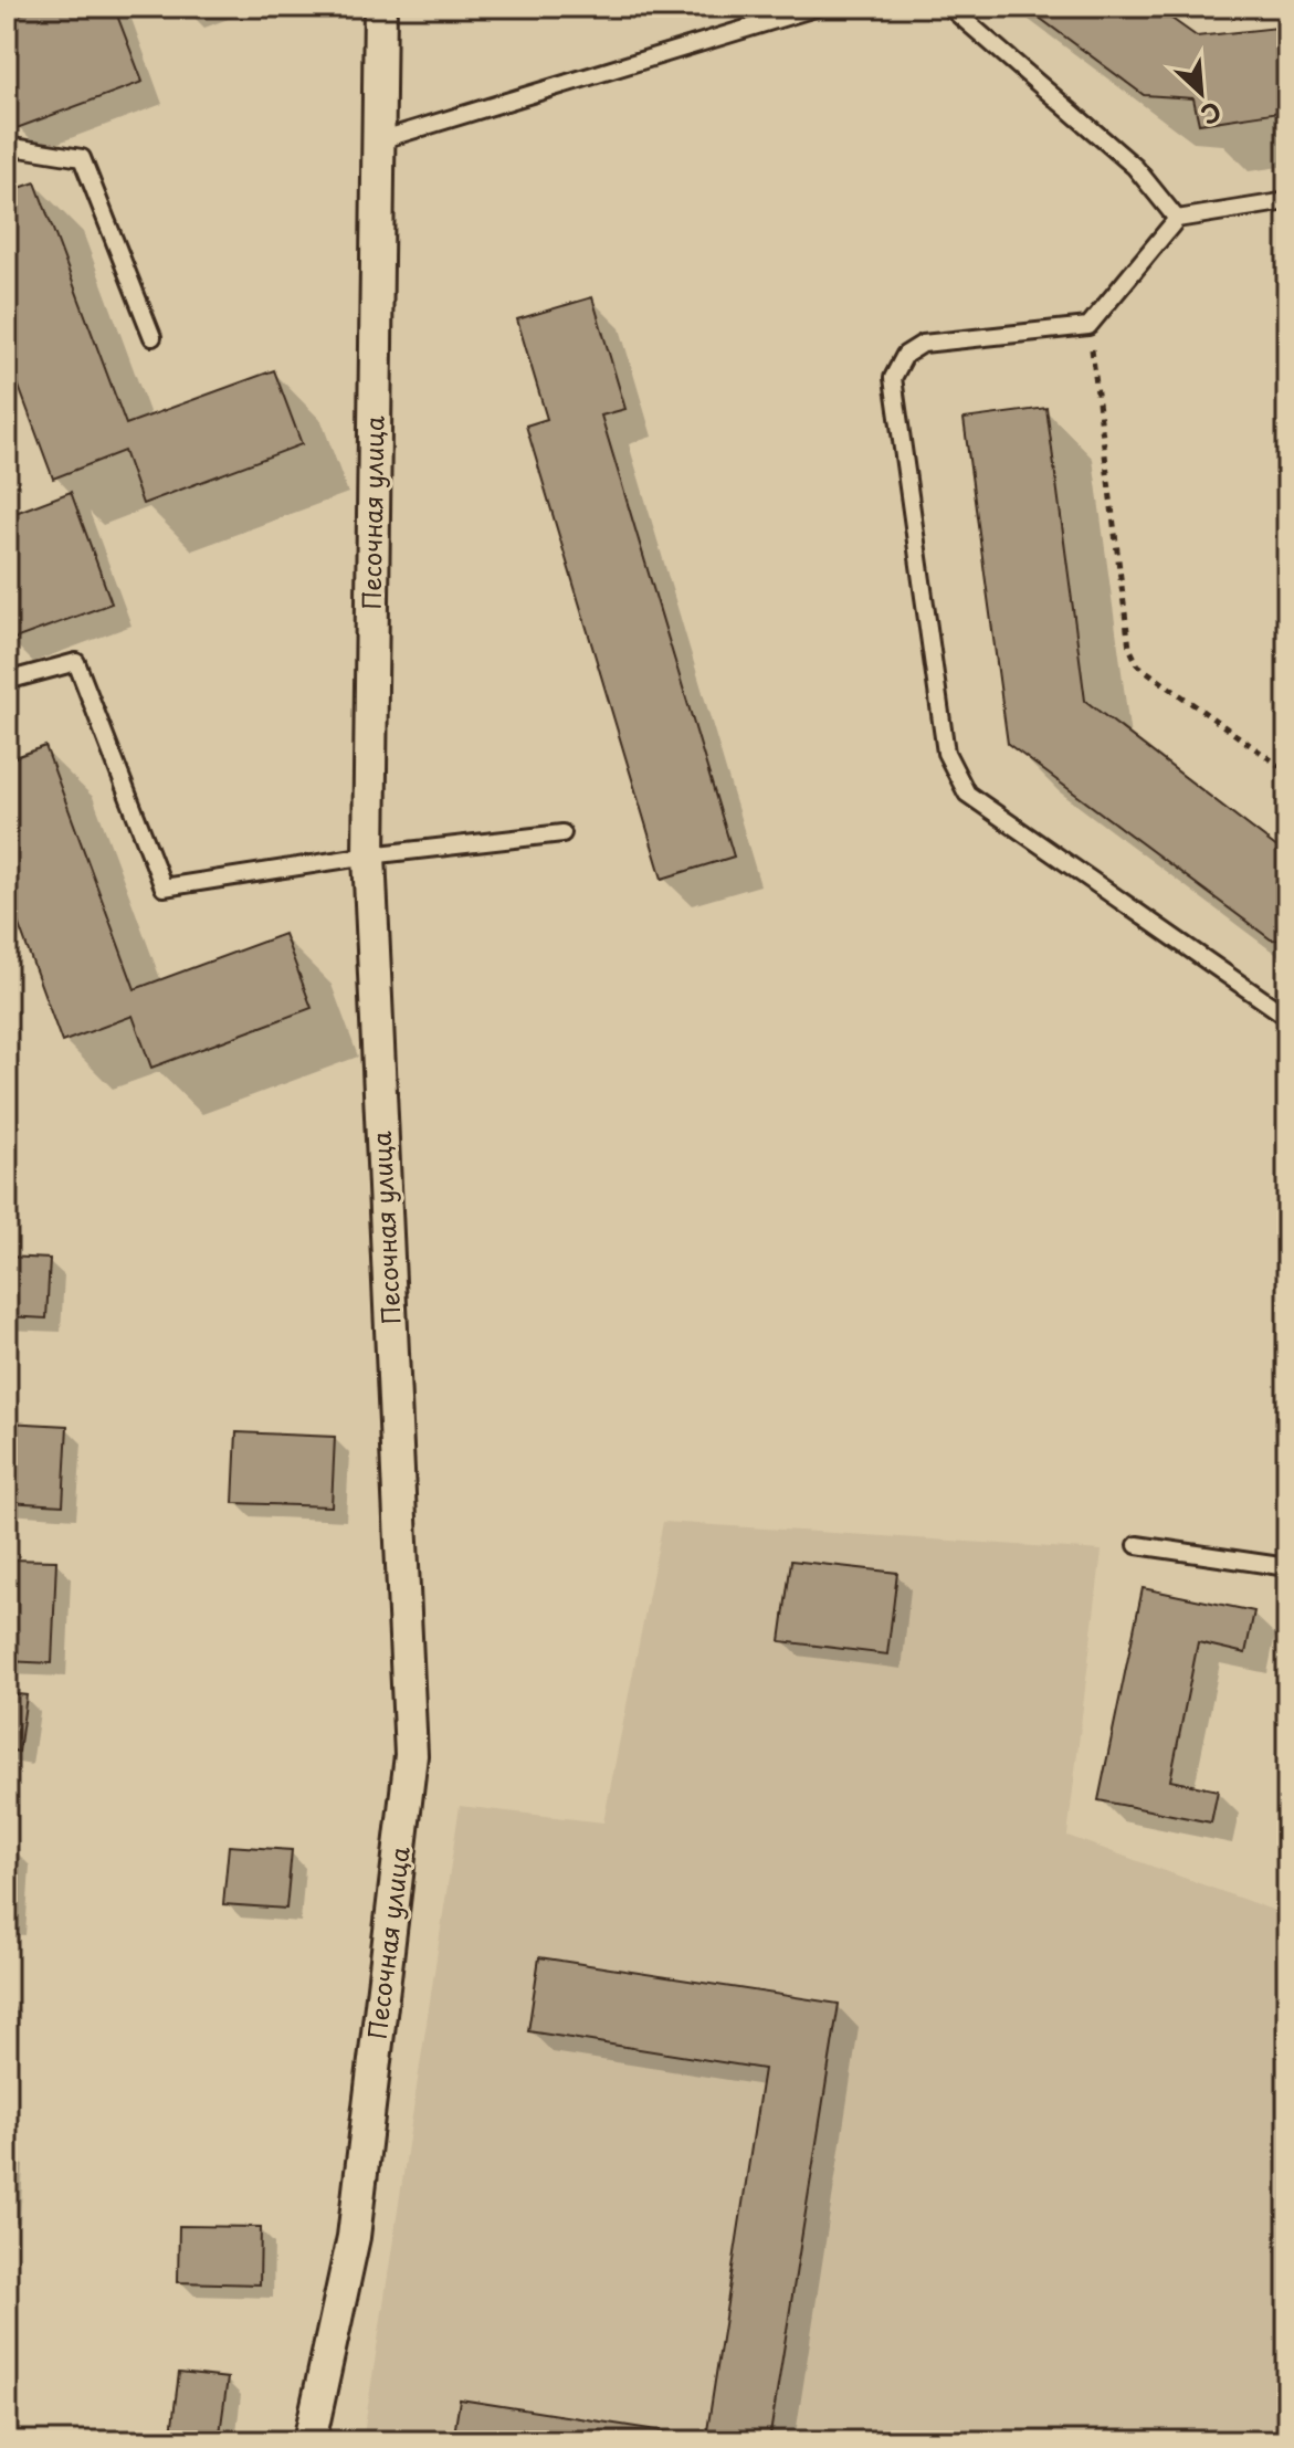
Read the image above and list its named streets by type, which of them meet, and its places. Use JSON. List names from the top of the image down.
{
  "streets": {
    "street": ["Песочная улица"]
  },
  "north": "bottom right"
}
